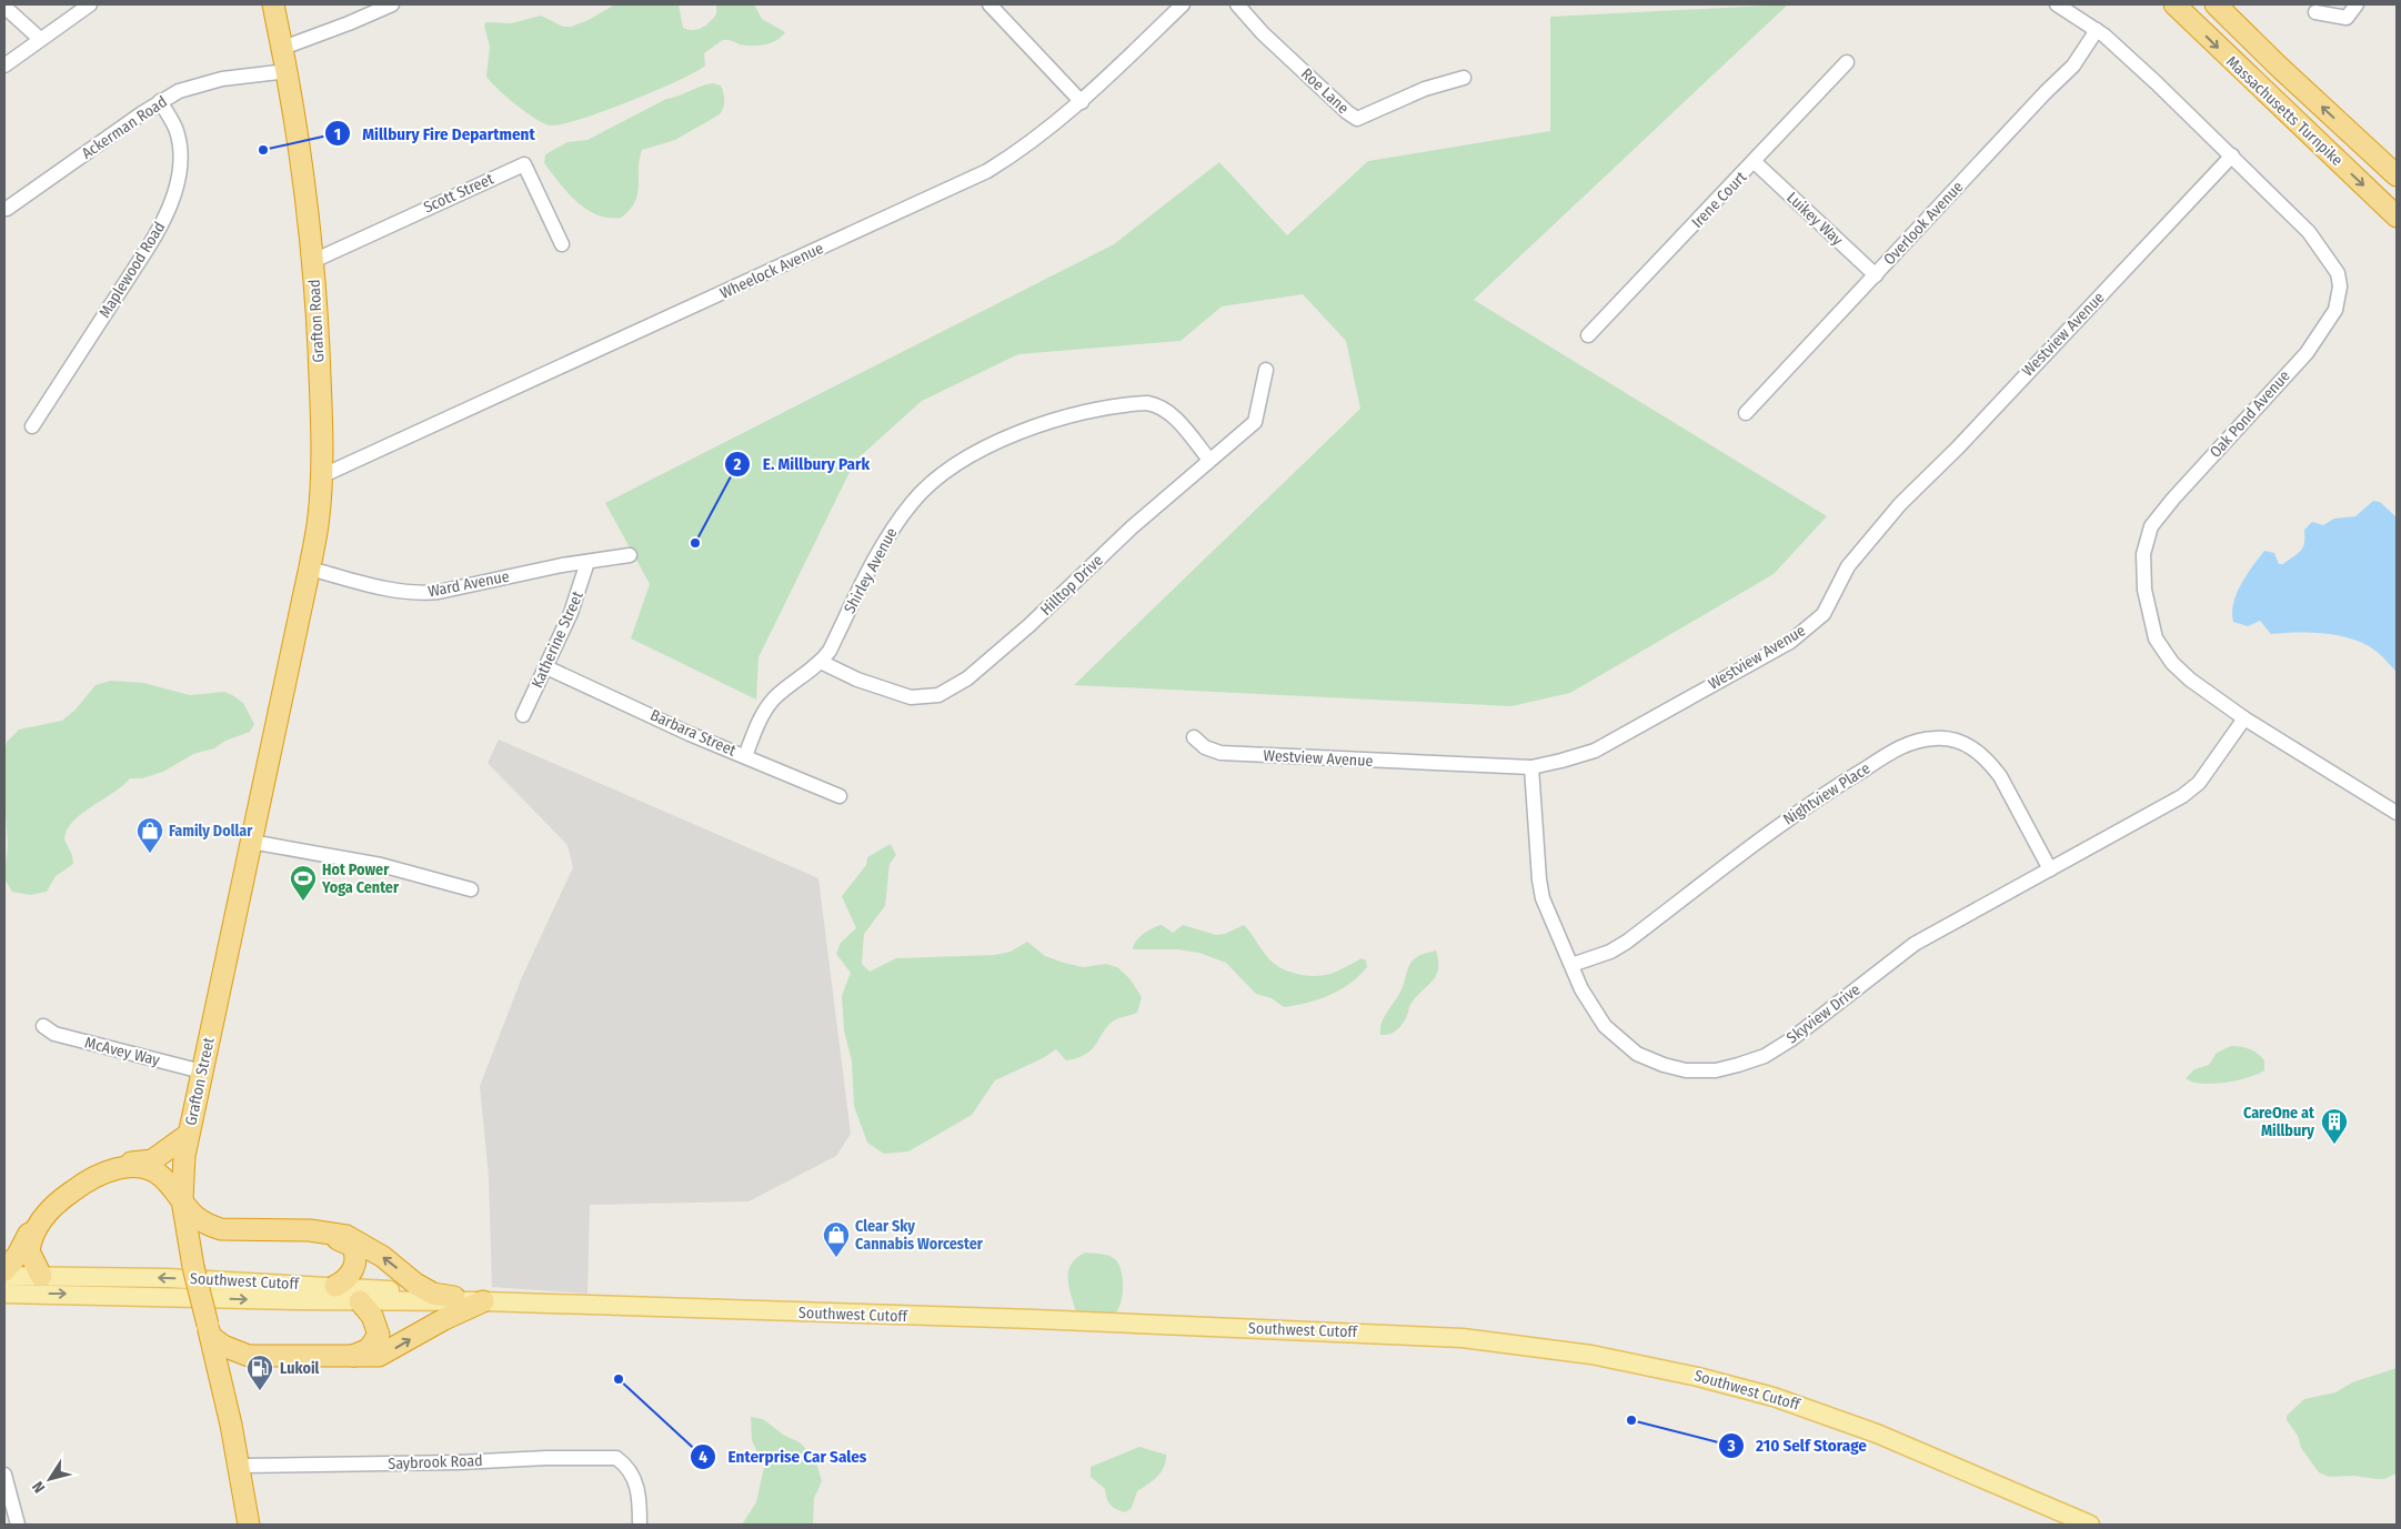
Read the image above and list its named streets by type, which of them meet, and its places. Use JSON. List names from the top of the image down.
{
  "streets": {
    "highway": ["Massachusetts Turnpike", "Grafton Road", "Grafton Street"],
    "main road": ["Southwest Cutoff"],
    "street": [
      "Roe Lane",
      "Ackerman Road",
      "Scott Street",
      "Irene Court",
      "Luikey Way",
      "Overlook Avenue",
      "Maplewood Road",
      "Wheelock Avenue",
      "Westview Avenue",
      "Oak Pond Avenue",
      "Shirley Avenue",
      "Ward Avenue",
      "Hilltop Drive",
      "Katherine Street",
      "Barbara Street",
      "Nightview Place",
      "Skyview Drive",
      "McAvey Way",
      "Saybrook Road"
    ]
  },
  "crossings": [
    ["Ackerman Road", "Maplewood Road"],
    ["Ackerman Road", "Grafton Road"],
    ["Scott Street", "Grafton Road"],
    ["Irene Court", "Luikey Way"],
    ["Luikey Way", "Overlook Avenue"],
    ["Overlook Avenue", "Oak Pond Avenue"],
    ["Wheelock Avenue", "Grafton Road"],
    ["Grafton Road", "Ward Avenue"],
    ["Grafton Road", "Grafton Street"],
    ["Westview Avenue", "Oak Pond Avenue"],
    ["Westview Avenue", "Skyview Drive"],
    ["Oak Pond Avenue", "Skyview Drive"],
    ["Shirley Avenue", "Hilltop Drive"],
    ["Shirley Avenue", "Barbara Street"],
    ["Ward Avenue", "Katherine Street"],
    ["Katherine Street", "Barbara Street"],
    ["Nightview Place", "Skyview Drive"],
    ["McAvey Way", "Grafton Street"],
    ["Grafton Street", "Saybrook Road"]
  ],
  "places": {
    "other": [
      "Millbury Fire Department",
      "E. Millbury Park",
      "Enterprise Car Sales",
      "210 Self Storage"
    ],
    "shop": ["Family Dollar", "Clear Sky Cannabis Worcester"],
    "sports": ["Hot Power Yoga Center"],
    "building": ["CareOne at Millbury"],
    "fuel station": ["Lukoil"]
  },
  "north": "bottom left"
}
